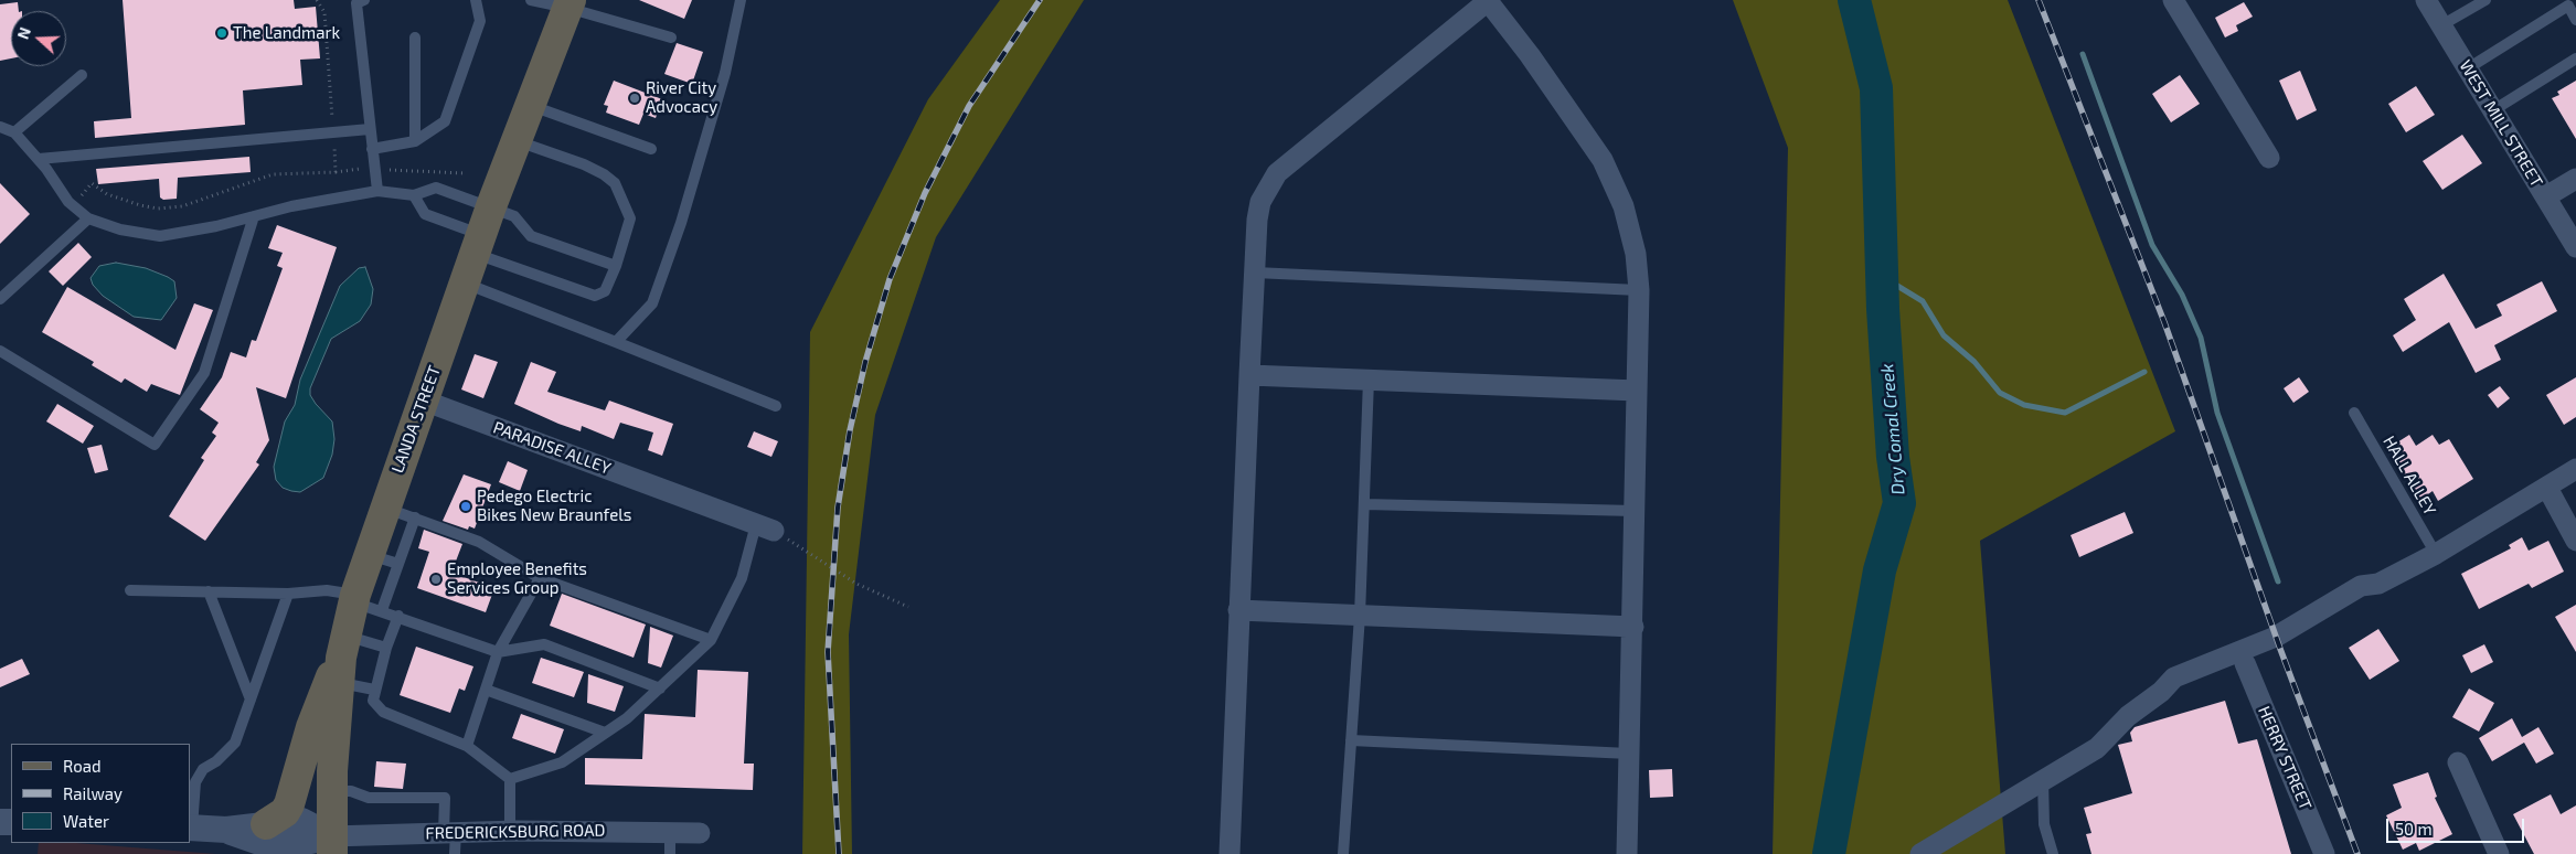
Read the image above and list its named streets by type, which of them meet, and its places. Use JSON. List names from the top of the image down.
{
  "streets": {
    "main road": ["LANDA STREET"],
    "street": [
      "WEST MILL STREET",
      "PARADISE ALLEY",
      "HERRY STREET",
      "FREDERICKSBURG ROAD"
    ],
    "lane": ["HALL ALLEY"]
  },
  "crossings": [
    ["LANDA STREET", "PARADISE ALLEY"],
    ["LANDA STREET", "FREDERICKSBURG ROAD"]
  ],
  "water": ["Dry Comal Creek"],
  "places": [
    "The Landmark",
    "River City Advocacy",
    "Pedego Electric Bikes New Braunfels",
    "Employee Benefits Services Group"
  ],
  "legend": ["Road", "Railway", "Water"],
  "scale_bar": "50 m",
  "north": "left"
}
